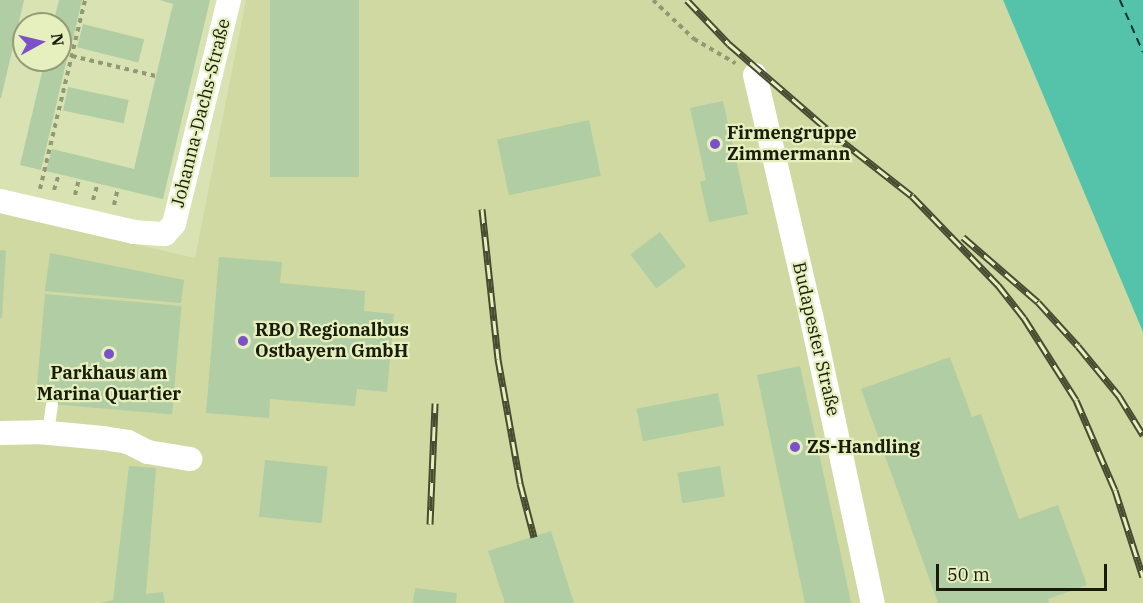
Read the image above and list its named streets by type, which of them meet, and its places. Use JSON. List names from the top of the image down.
{
  "streets": {
    "street": ["Johanna-Dachs-Straße", "Budapester Straße"]
  },
  "places": [
    "Firmengruppe Zimmermann",
    "RBO Regionalbus Ostbayern GmbH",
    "Parkhaus am Marina Quartier",
    "ZS-Handling"
  ],
  "scale_bar": "50 m",
  "north": "right"
}
